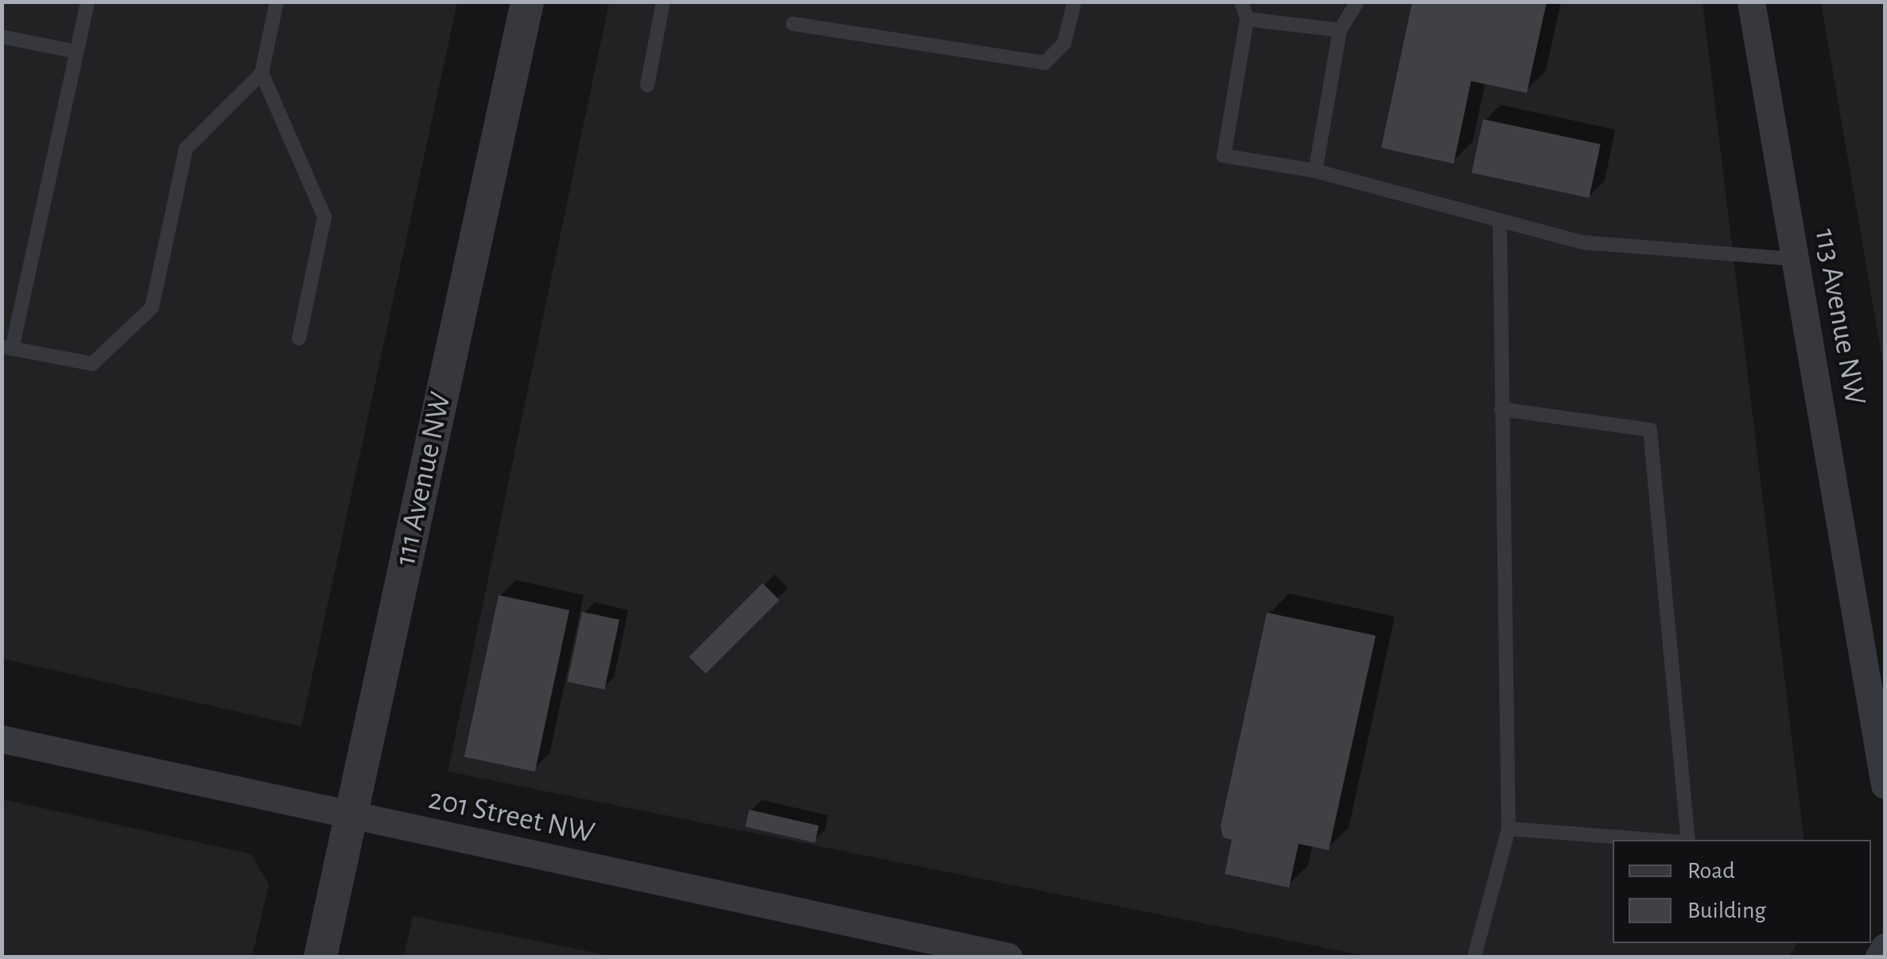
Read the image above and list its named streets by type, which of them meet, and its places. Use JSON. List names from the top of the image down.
{
  "streets": {
    "street": ["113 Avenue NW", "111 Avenue NW", "201 Street NW"]
  },
  "crossings": [
    ["111 Avenue NW", "201 Street NW"]
  ],
  "legend": ["Road", "Building"]
}
